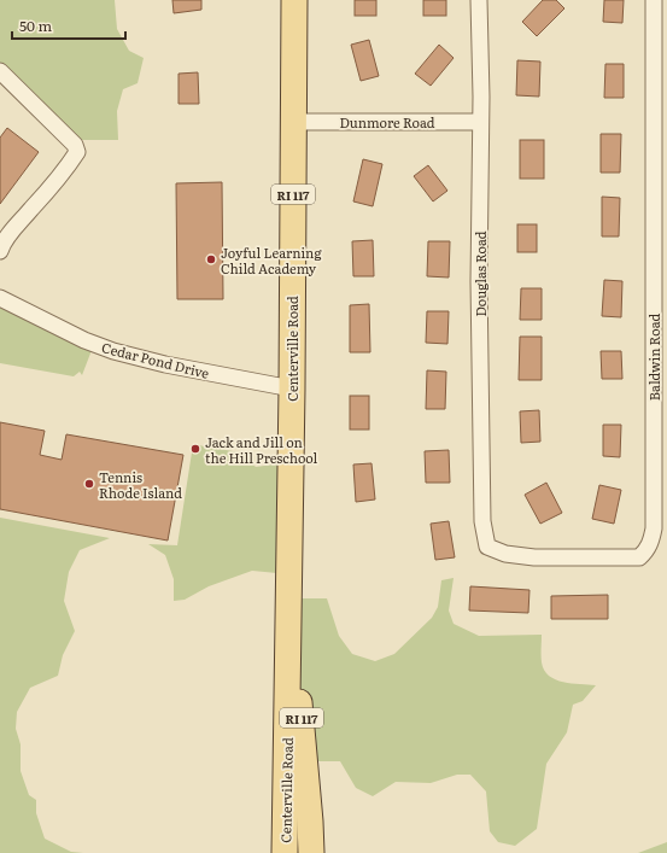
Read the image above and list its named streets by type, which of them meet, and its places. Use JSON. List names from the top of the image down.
{
  "streets": {
    "main road": ["RI 117", "Centerville Road"],
    "street": [
      "Dunmore Road",
      "Douglas Road",
      "Baldwin Road",
      "Cedar Pond Drive"
    ]
  },
  "crossings": [
    ["Dunmore Road", "Douglas Road"],
    ["Dunmore Road", "Centerville Road"],
    ["Douglas Road", "Baldwin Road"],
    ["Centerville Road", "Cedar Pond Drive"]
  ],
  "places": ["Joyful Learning Child Academy", "Jack and Jill on the Hill Preschool", "Tennis Rhode Island"],
  "scale_bar": "50 m"
}
